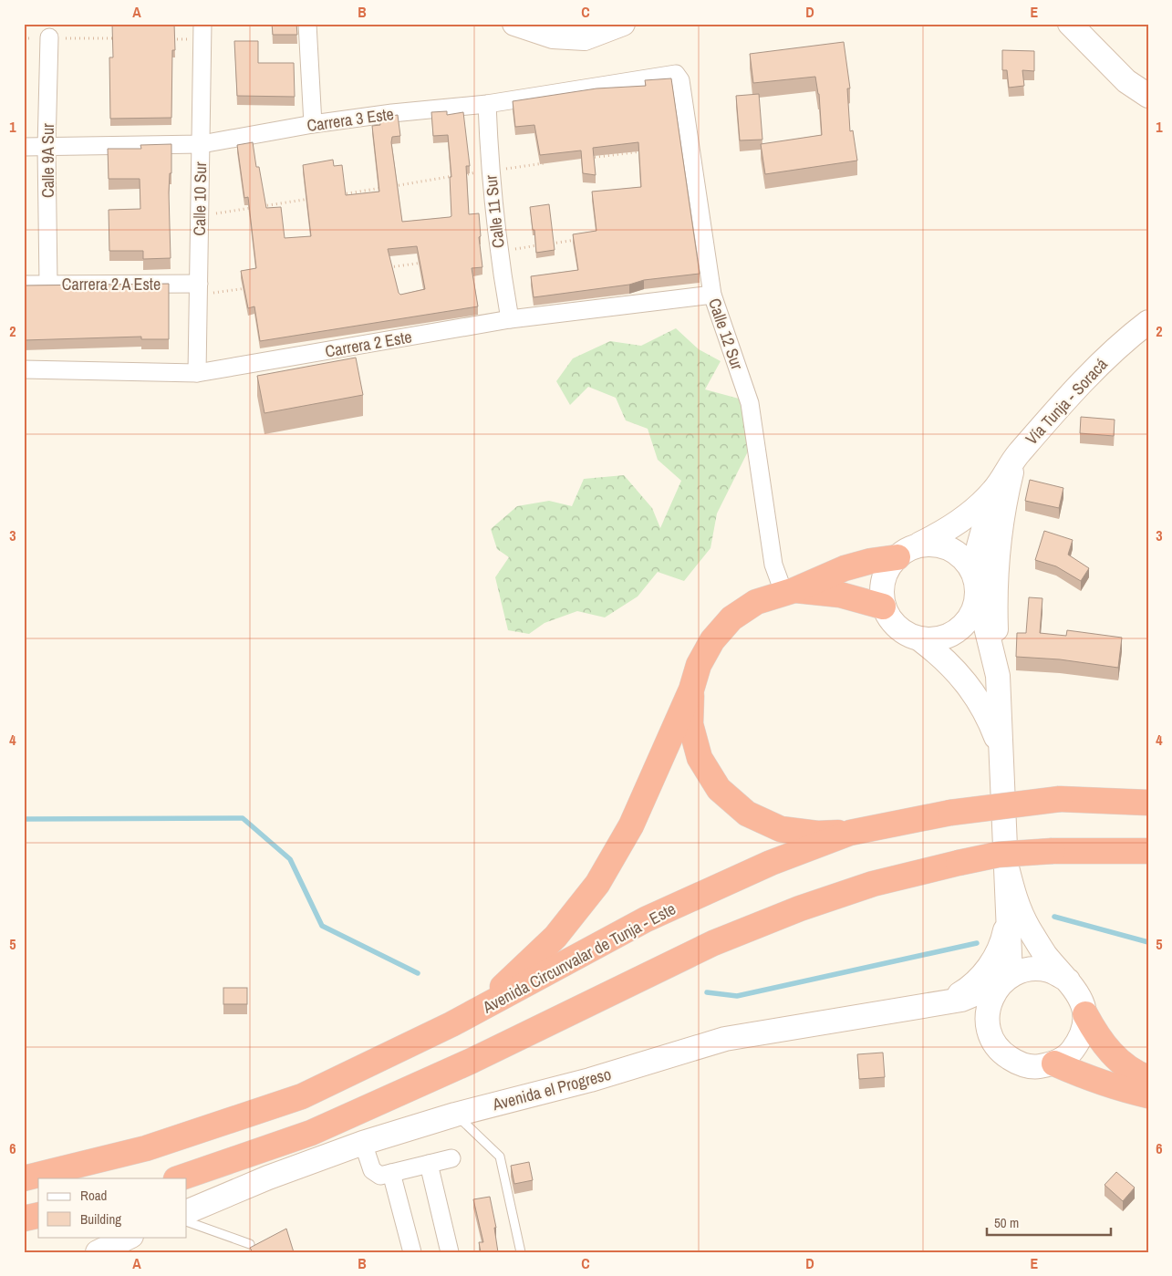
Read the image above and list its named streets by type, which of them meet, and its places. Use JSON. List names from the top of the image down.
{
  "streets": {
    "highway": ["Avenida Circunvalar de Tunja - Este"],
    "main road": ["Vía Tunja - Soracá", "Avenida el Progreso"],
    "street": [
      "Carrera 3 Este",
      "Calle 9A Sur",
      "Calle 10 Sur",
      "Calle 11 Sur",
      "Carrera 2 A Este",
      "Calle 12 Sur",
      "Carrera 2 Este"
    ]
  },
  "crossings": [
    ["Carrera 3 Este", "Calle 9A Sur"],
    ["Carrera 3 Este", "Calle 10 Sur"],
    ["Carrera 3 Este", "Calle 11 Sur"],
    ["Carrera 3 Este", "Calle 12 Sur"],
    ["Calle 9A Sur", "Carrera 2 A Este"],
    ["Calle 10 Sur", "Carrera 2 A Este"],
    ["Calle 10 Sur", "Carrera 2 Este"],
    ["Calle 11 Sur", "Carrera 2 Este"],
    ["Calle 12 Sur", "Carrera 2 Este"],
    ["Vía Tunja - Soracá", "Avenida el Progreso"]
  ],
  "legend": ["Road", "Building"],
  "scale_bar": "50 m",
  "grid": {
    "columns": [
      "A",
      "B",
      "C",
      "D",
      "E"
    ],
    "rows": [
      "1",
      "2",
      "3",
      "4",
      "5",
      "6"
    ]
  }
}
